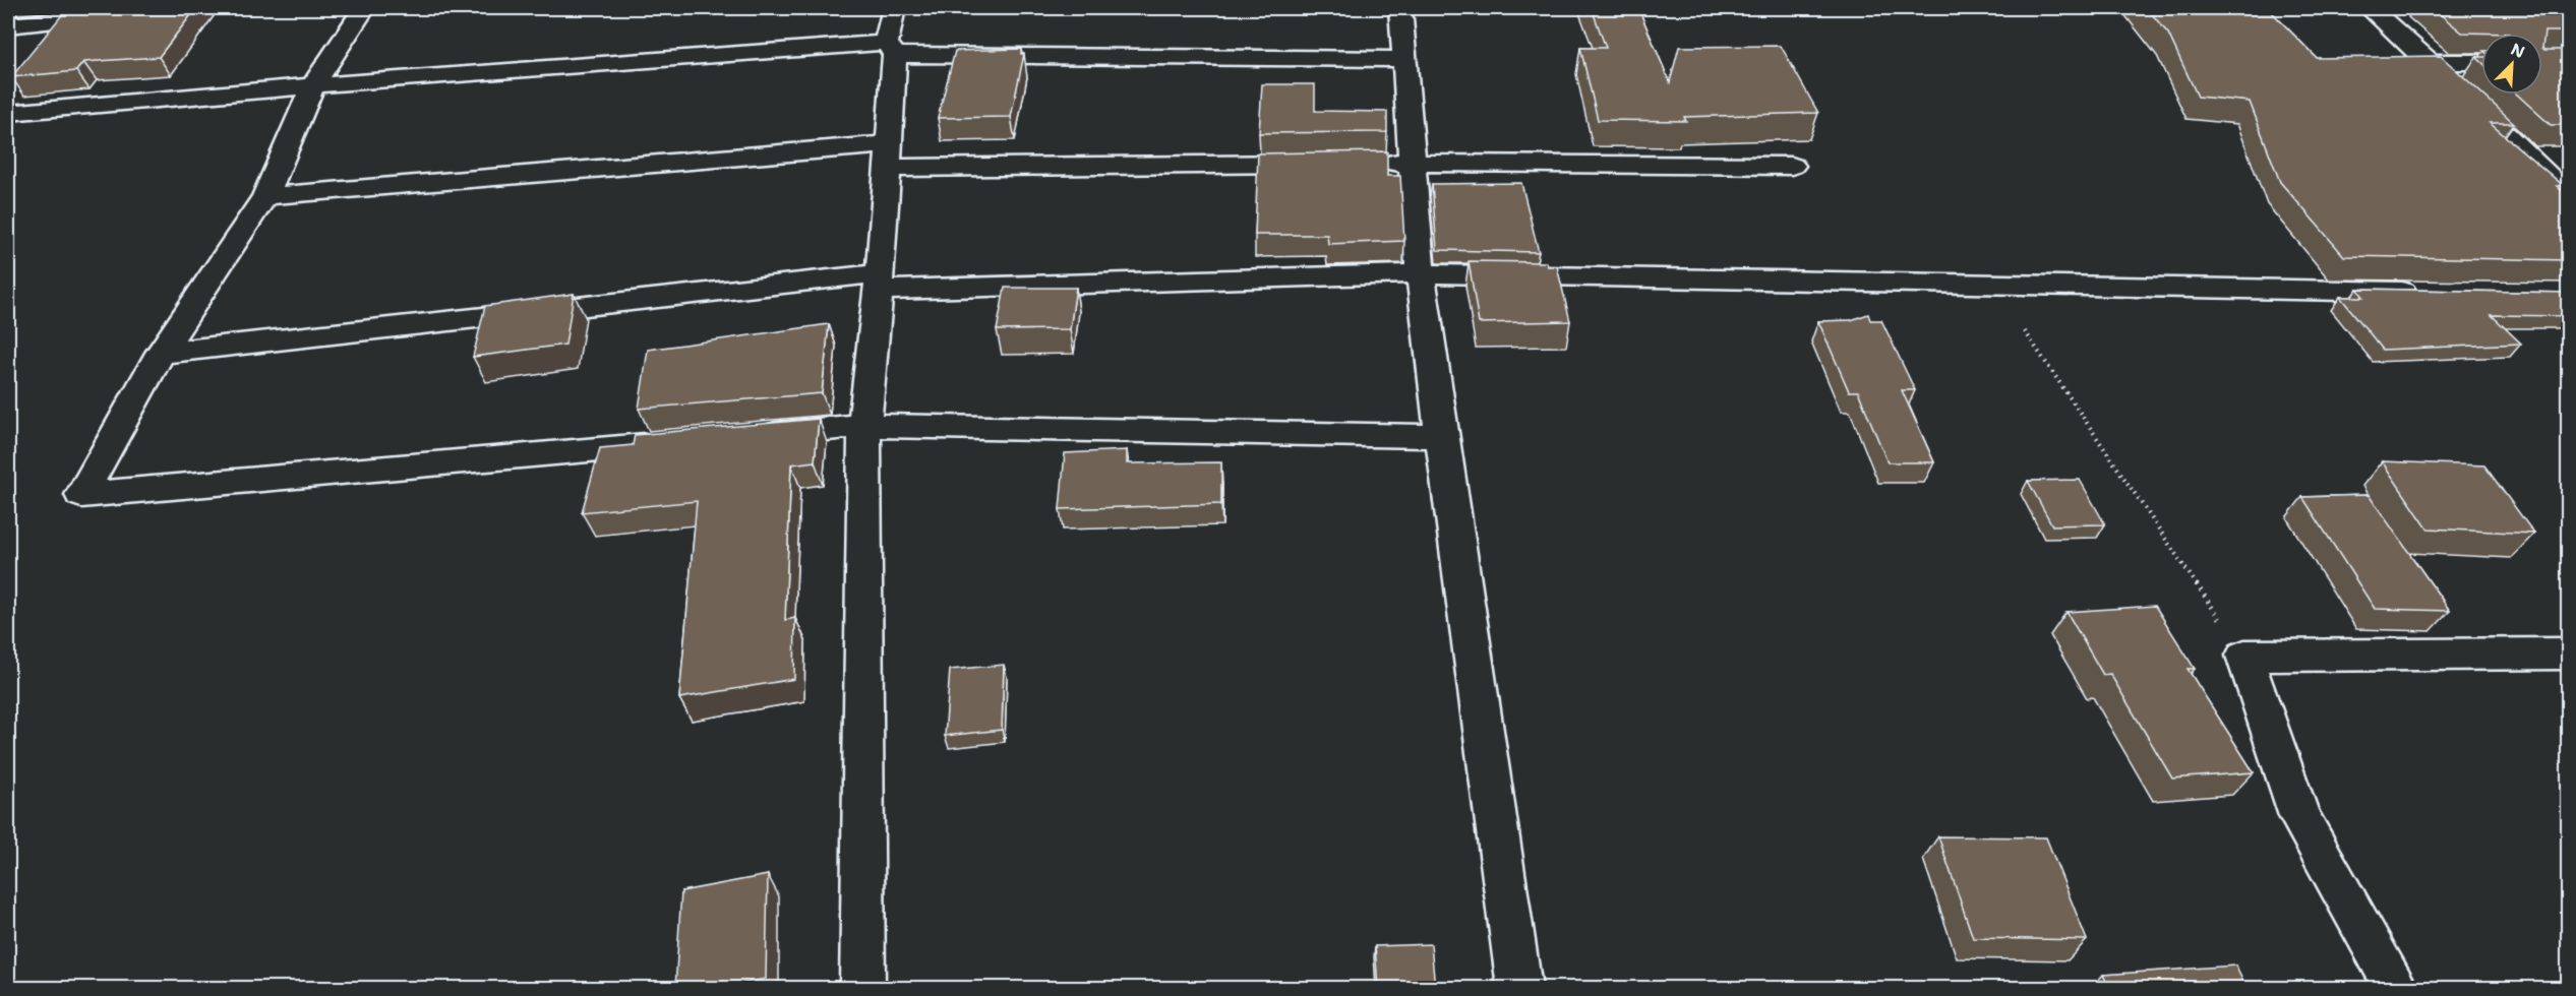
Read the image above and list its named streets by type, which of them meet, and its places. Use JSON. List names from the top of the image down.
{
  "north": "top right"
}
